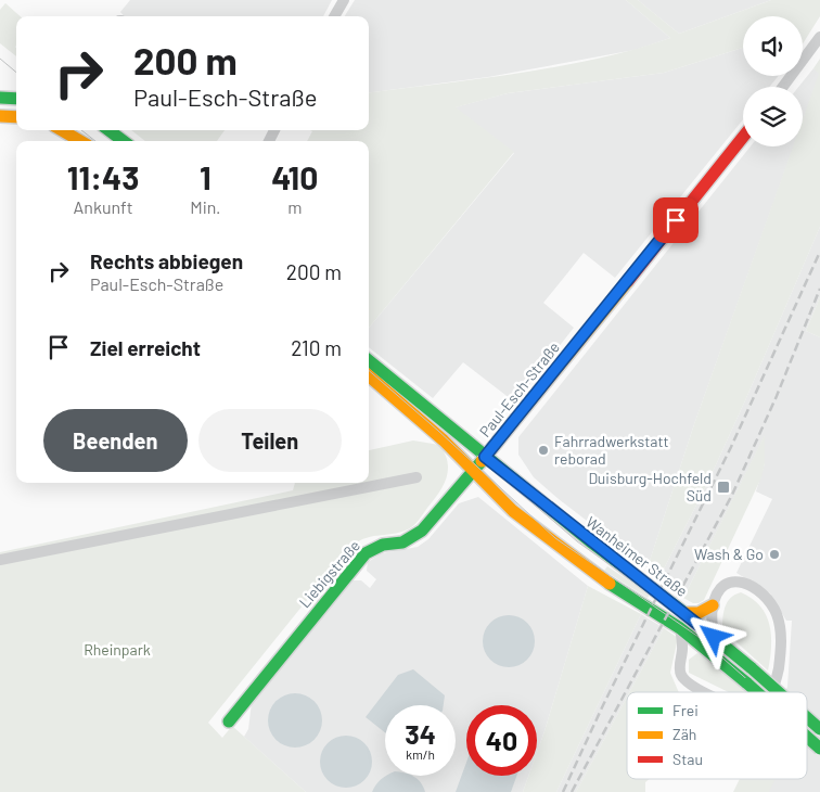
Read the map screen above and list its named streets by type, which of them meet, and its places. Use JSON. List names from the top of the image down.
{
  "streets": {
    "street": ["Paul-Esch-Straße", "Wanheimer Straße", "Liebigstraße"]
  },
  "crossings": [
    ["Paul-Esch-Straße", "Wanheimer Straße"],
    ["Paul-Esch-Straße", "Liebigstraße"]
  ],
  "parks": ["Rheinpark"],
  "places": {
    "other": ["Fahrradwerkstatt reborad", "Wash & Go"],
    "transit": ["Duisburg-Hochfeld Süd"]
  },
  "legend": ["Frei", "Zäh", "Stau"],
  "page": {
    "turn": ["200 m", "Paul-Esch-Straße"],
    "eta": [
      "11:43",
      "Ankunft",
      "1",
      "Min.",
      "410",
      "m"
    ],
    "list": [
      {
        "name": "Rechts abbiegen",
        "note": "Paul-Esch-Straße",
        "value": "200 m"
      },
      {
        "name": "Ziel erreicht",
        "value": "210 m"
      }
    ],
    "buttons": ["Beenden", "Teilen"],
    "speed": "34 km/h",
    "limit": "40"
  }
}
